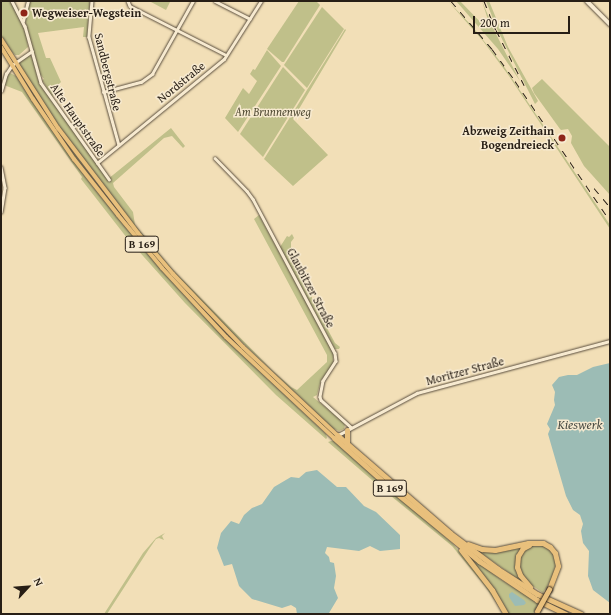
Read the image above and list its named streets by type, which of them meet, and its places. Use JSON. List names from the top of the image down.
{
  "streets": {
    "highway": ["B 169"],
    "street": [
      "Sandbergstraße",
      "Nordstraße",
      "Alte Hauptstraße",
      "Glaubitzer Straße",
      "Moritzer Straße"
    ]
  },
  "crossings": [
    ["Sandbergstraße", "Nordstraße"],
    ["Nordstraße", "Alte Hauptstraße"],
    ["B 169", "Moritzer Straße"],
    ["Glaubitzer Straße", "Moritzer Straße"]
  ],
  "water": ["Kieswerk"],
  "parks": ["Am Brunnenweg"],
  "places": ["Wegweiser-Wegstein", "Abzweig Zeithain Bogendreieck"],
  "scale_bar": "200 m",
  "north": "top right"
}
